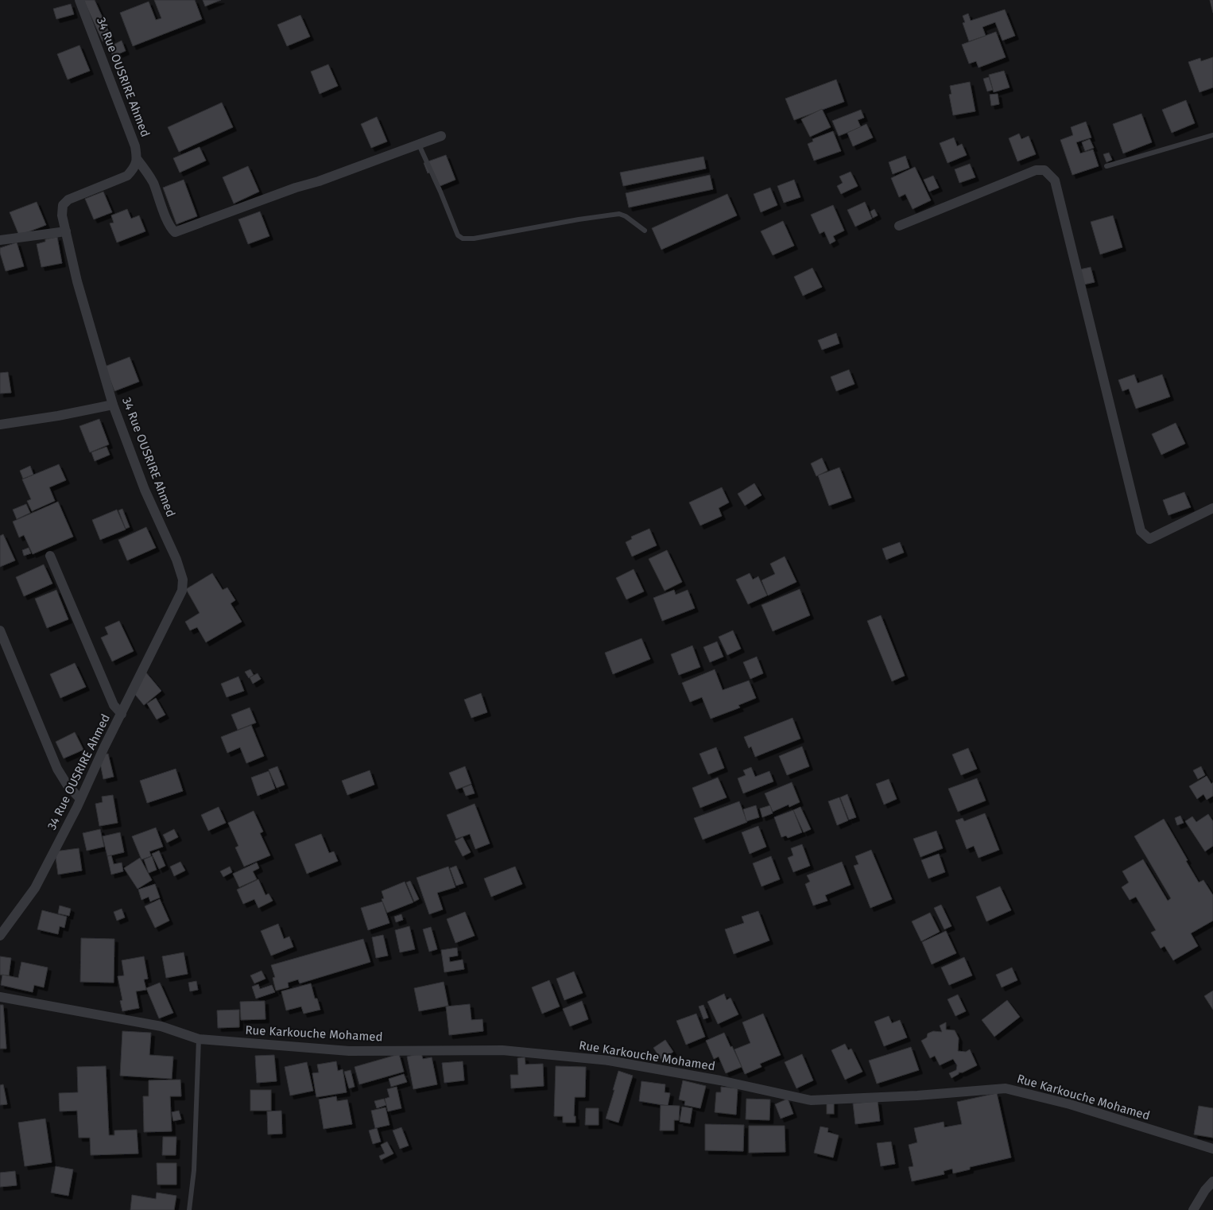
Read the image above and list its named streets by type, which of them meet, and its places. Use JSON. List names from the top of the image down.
{
  "streets": {
    "street": ["34 Rue OUSRIRE Ahmed", "Rue Karkouche Mohamed"]
  }
}
